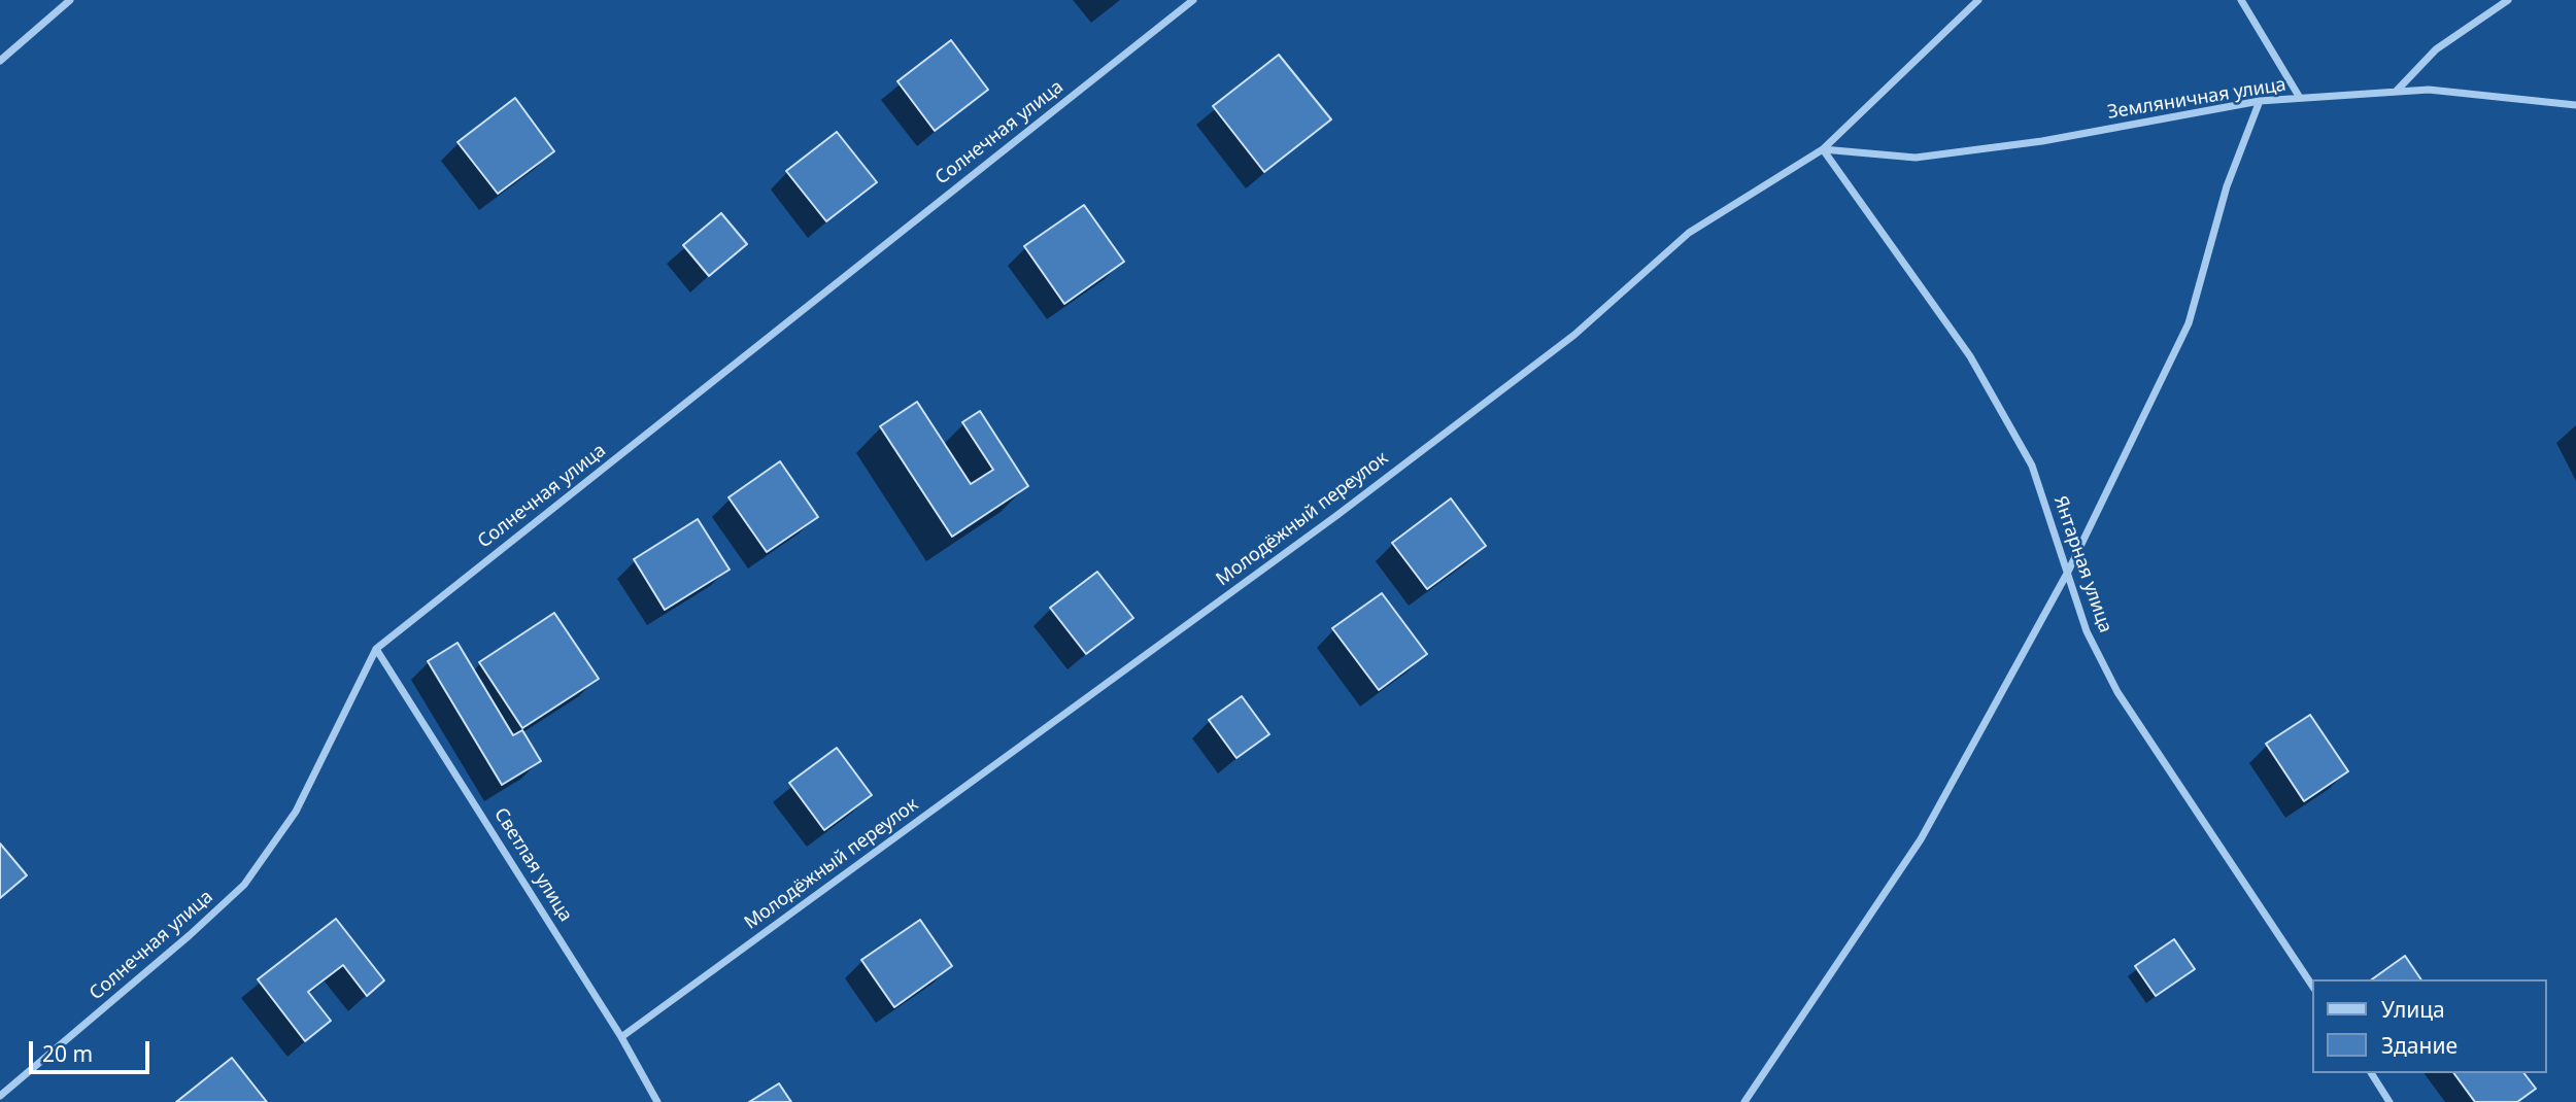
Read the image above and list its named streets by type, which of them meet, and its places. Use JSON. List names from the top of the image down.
{
  "streets": {
    "street": [
      "Земляничная улица",
      "Солнечная улица",
      "Молодёжный переулок",
      "Янтарная улица",
      "Светлая улица"
    ]
  },
  "crossings": [
    ["Земляничная улица", "Молодёжный переулок"],
    ["Земляничная улица", "Янтарная улица"],
    ["Солнечная улица", "Светлая улица"],
    ["Молодёжный переулок", "Янтарная улица"],
    ["Молодёжный переулок", "Светлая улица"]
  ],
  "legend": ["Улица", "Здание"],
  "scale_bar": "20 m"
}
